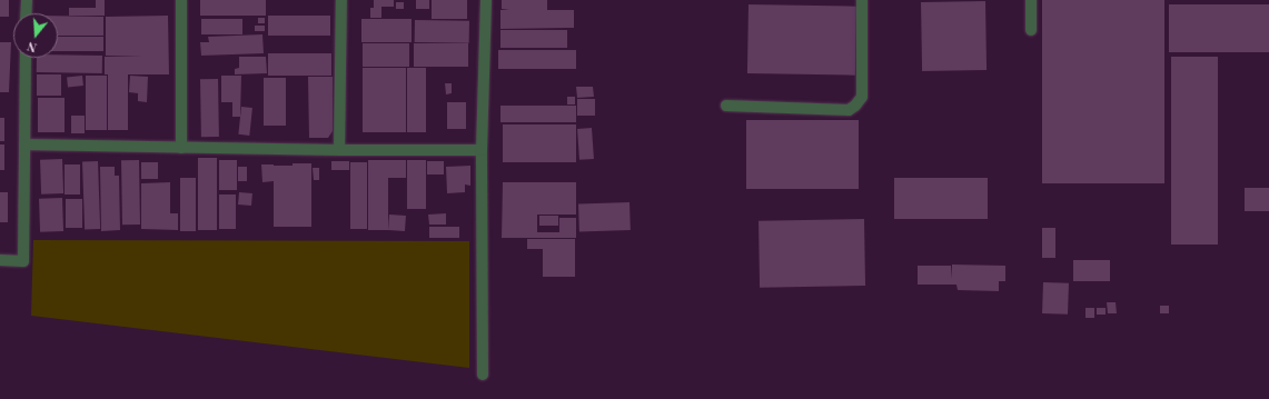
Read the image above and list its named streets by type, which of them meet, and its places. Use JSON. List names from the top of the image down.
{
  "north": "bottom"
}
